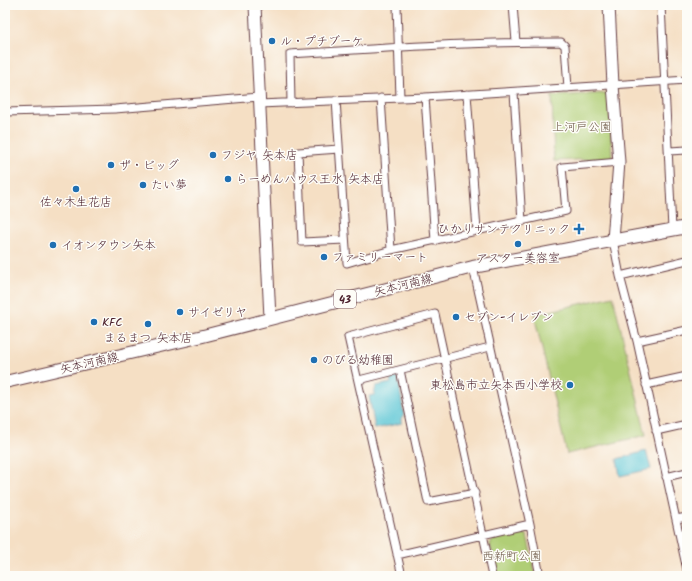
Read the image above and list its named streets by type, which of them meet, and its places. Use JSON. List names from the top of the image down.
{
  "streets": {
    "main road": ["矢本河南線", "43"]
  },
  "parks": ["上河戸公園", "西新町公園"],
  "places": {
    "other": [
      "ル・プチブーケ",
      "フジヤ 矢本店",
      "ザ・ビッグ",
      "らーめんハウス王水 矢本店",
      "たい夢",
      "佐々木生花店",
      "アスター美容室",
      "イオンタウン矢本",
      "ファミリーマート",
      "サイゼリヤ",
      "セブン-イレブン",
      "KFC",
      "まるまつ 矢本店",
      "のびる幼稚園",
      "東松島市立矢本西小学校"
    ],
    "health": ["ひかりサンテクリニック"]
  }
}
